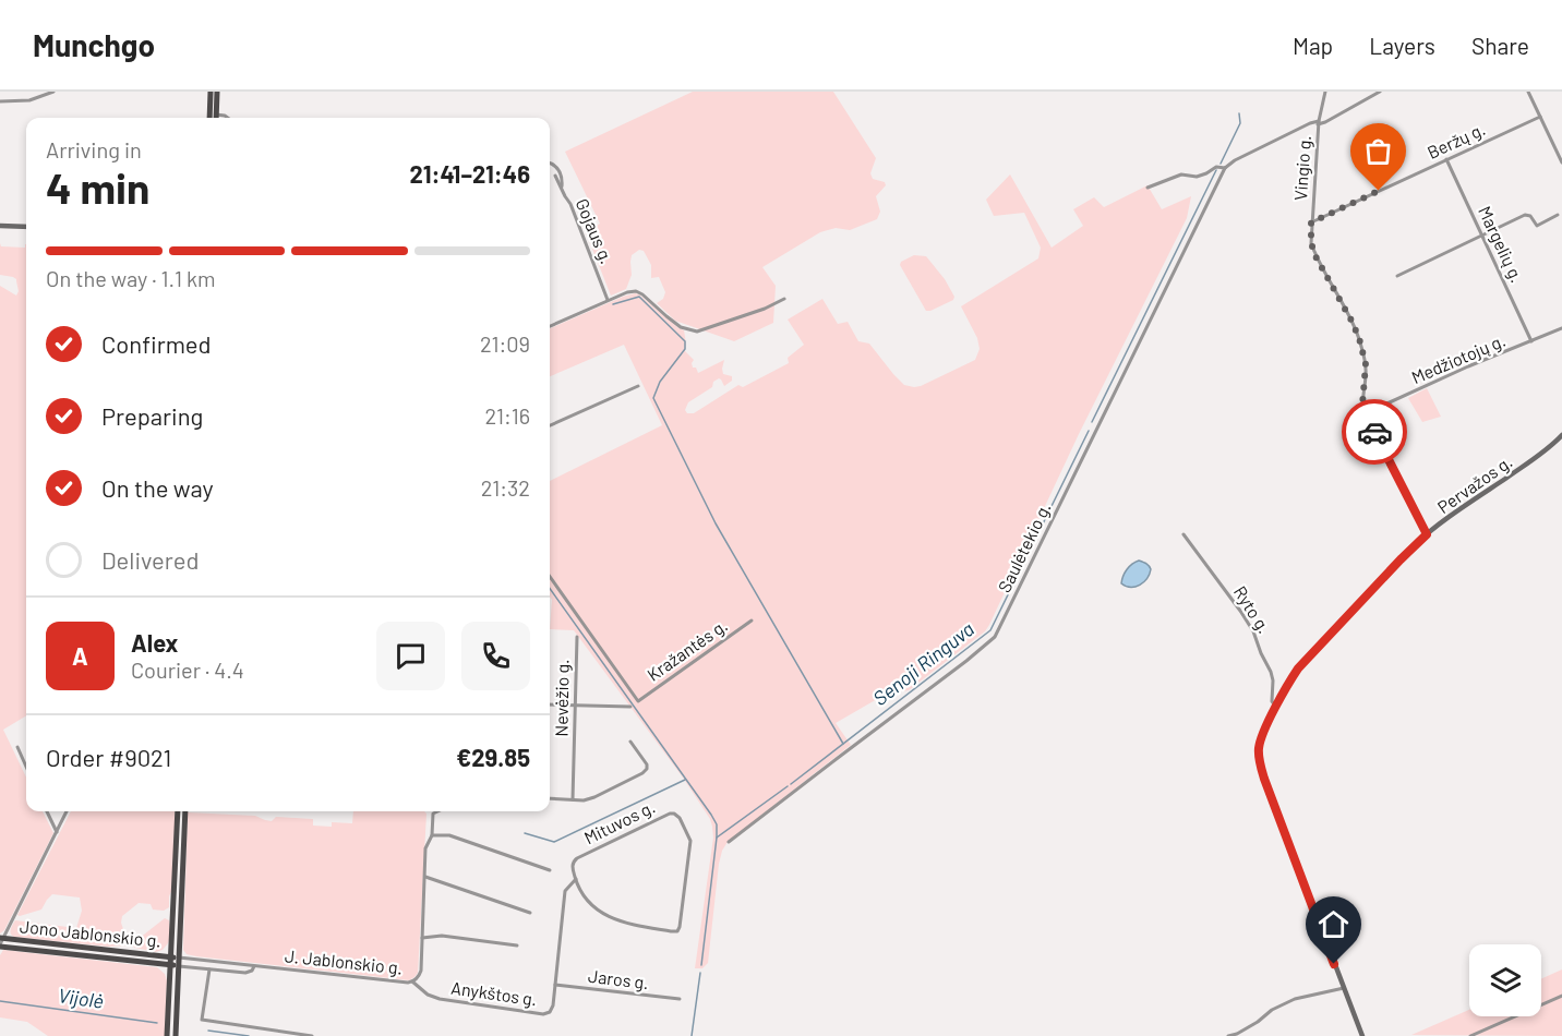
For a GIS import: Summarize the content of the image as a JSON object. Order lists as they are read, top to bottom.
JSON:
{
  "streets": {
    "main road": ["Pervažos g.", "Jono Jablonskio g."],
    "street": [
      "Beržų g.",
      "Vingio g.",
      "Gojaus g.",
      "Margelių g.",
      "Medžiotojų g.",
      "Saulėtekio g.",
      "Ryto g.",
      "Kražantės g.",
      "Nevėžio g.",
      "Mituvos g.",
      "J. Jablonskio g.",
      "Jaros g.",
      "Anykštos g."
    ]
  },
  "crossings": [
    ["Beržų g.", "Vingio g."],
    ["Beržų g.", "Margelių g."],
    ["Vingio g.", "Medžiotojų g."],
    ["Vingio g.", "Pervažos g."],
    ["Margelių g.", "Medžiotojų g."],
    ["Pervažos g.", "Ryto g."],
    ["Jono Jablonskio g.", "J. Jablonskio g."],
    ["J. Jablonskio g.", "Anykštos g."],
    ["Jaros g.", "Anykštos g."]
  ],
  "water": ["Senoji Ringuva", "Vijolė"],
  "page": {
    "header": "Munchgo",
    "nav": ["Map", "Layers", "Share"],
    "heading": ["4 min", "Arriving in", "21:41–21:46"],
    "panel": [
      "Alex",
      "Courier · 4.4",
      "Order #9021",
      "€29.85"
    ],
    "bar": "On the way · 1.1 km",
    "list": [
      ["Confirmed", "21:09"],
      ["Preparing", "21:16"],
      ["On the way", "21:32"],
      "Delivered"
    ],
    "round": "A"
  }
}
